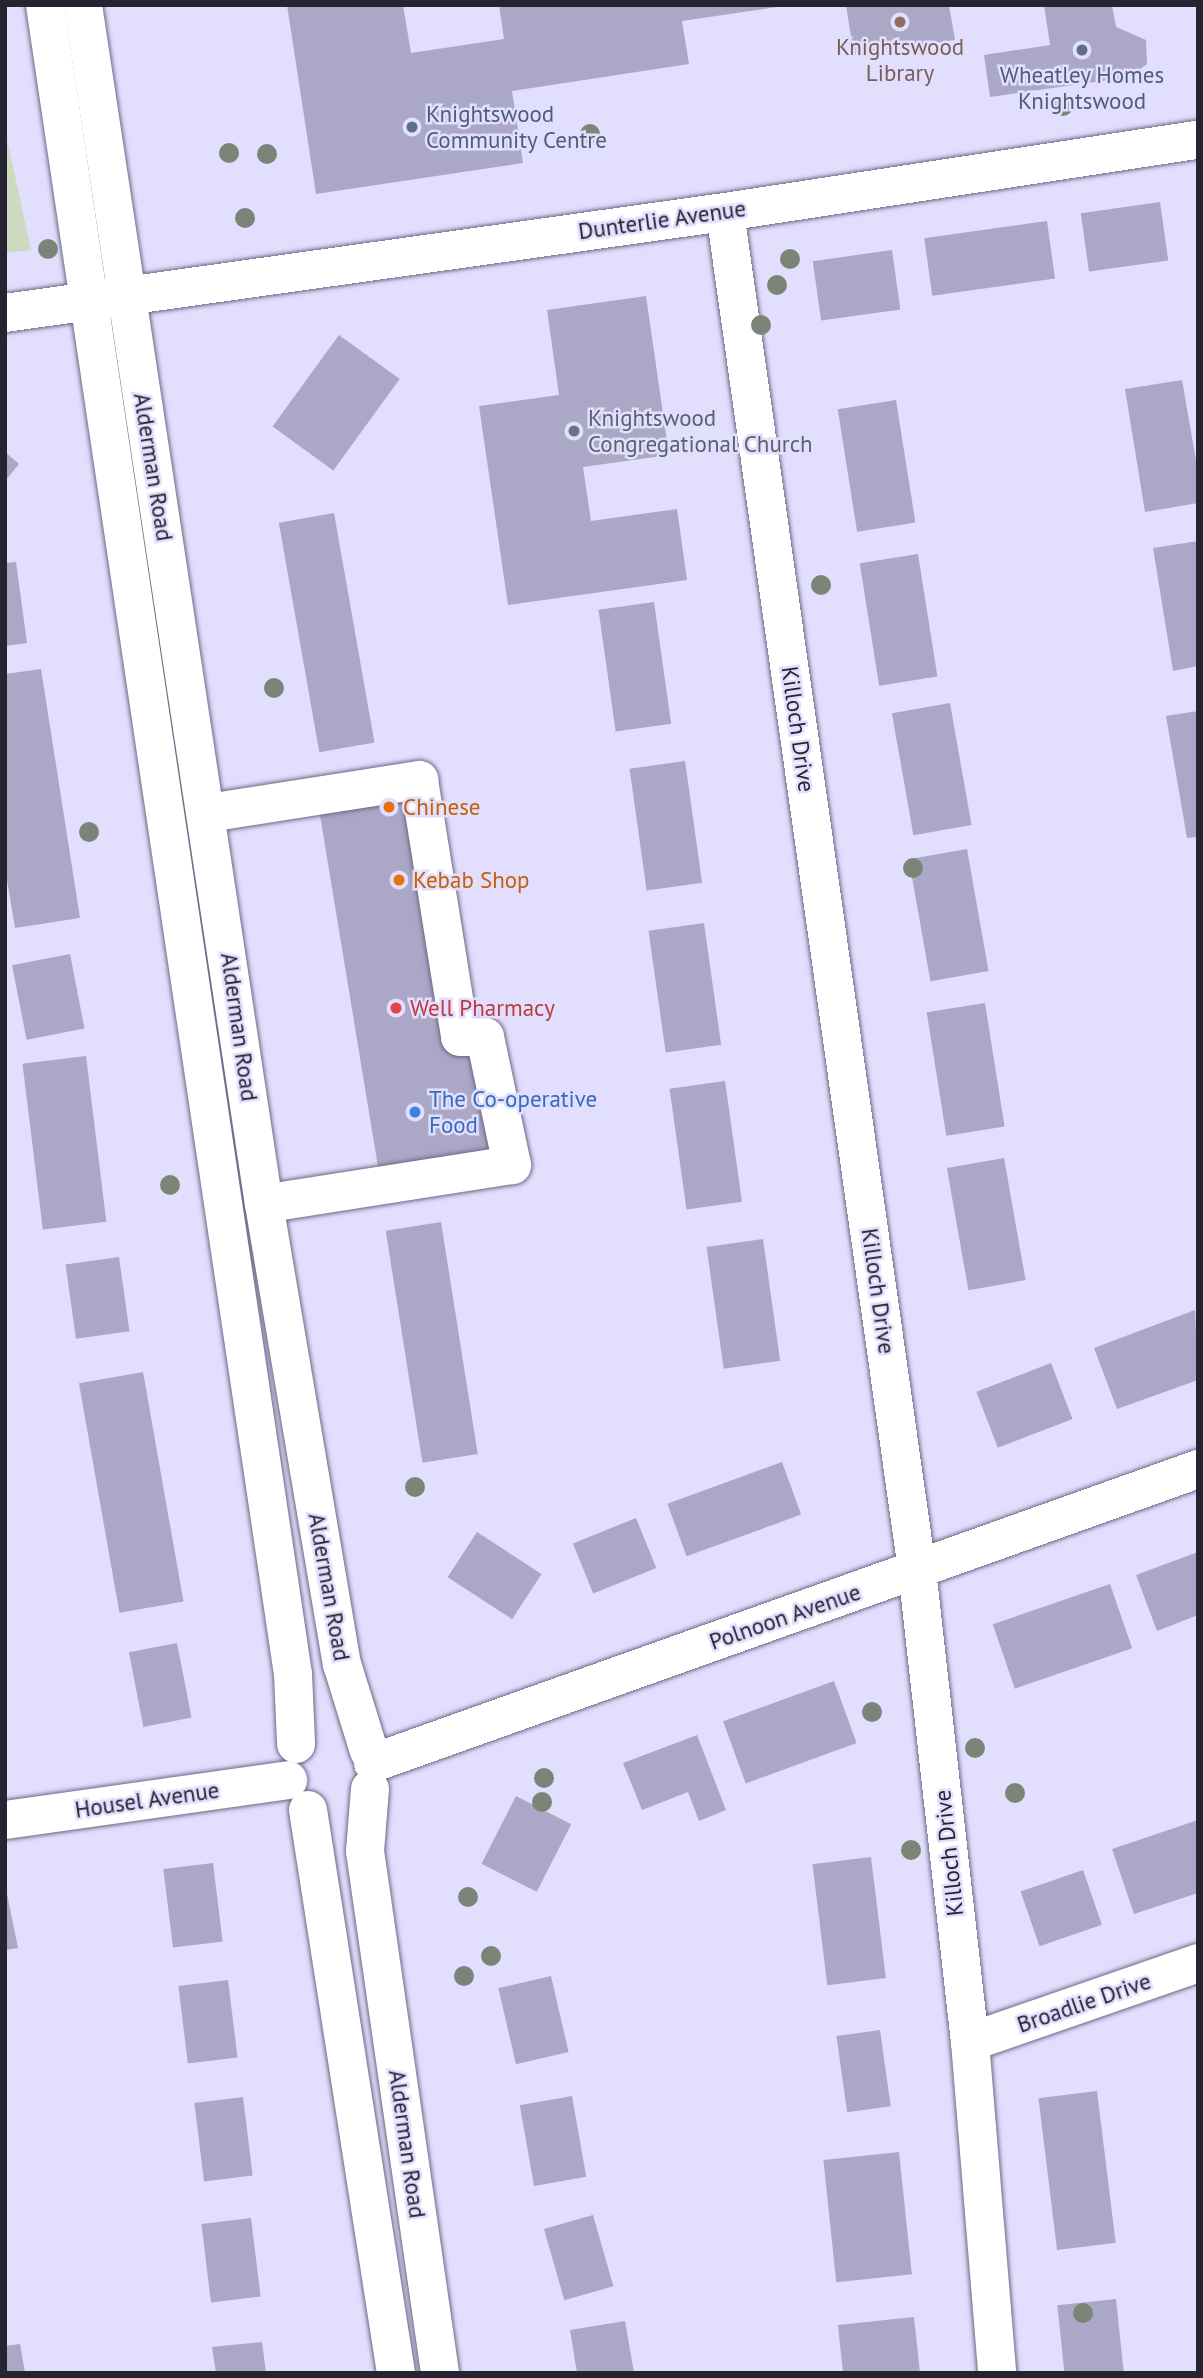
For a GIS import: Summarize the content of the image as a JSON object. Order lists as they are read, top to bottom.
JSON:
{
  "streets": {
    "street": [
      "Dunterlie Avenue",
      "Alderman Road",
      "Killoch Drive",
      "Polnoon Avenue",
      "Housel Avenue",
      "Broadlie Drive"
    ]
  },
  "crossings": [
    ["Dunterlie Avenue", "Alderman Road"],
    ["Dunterlie Avenue", "Killoch Drive"],
    ["Alderman Road", "Polnoon Avenue"],
    ["Alderman Road", "Housel Avenue"],
    ["Killoch Drive", "Polnoon Avenue"],
    ["Killoch Drive", "Broadlie Drive"],
    ["Polnoon Avenue", "Housel Avenue"]
  ],
  "places": [
    "Knightswood Library",
    "Wheatley Homes Knightswood",
    "Knightswood Community Centre",
    "Knightswood Congregational Church",
    "Chinese",
    "Kebab Shop",
    "Well Pharmacy",
    "The Co-operative Food"
  ]
}
